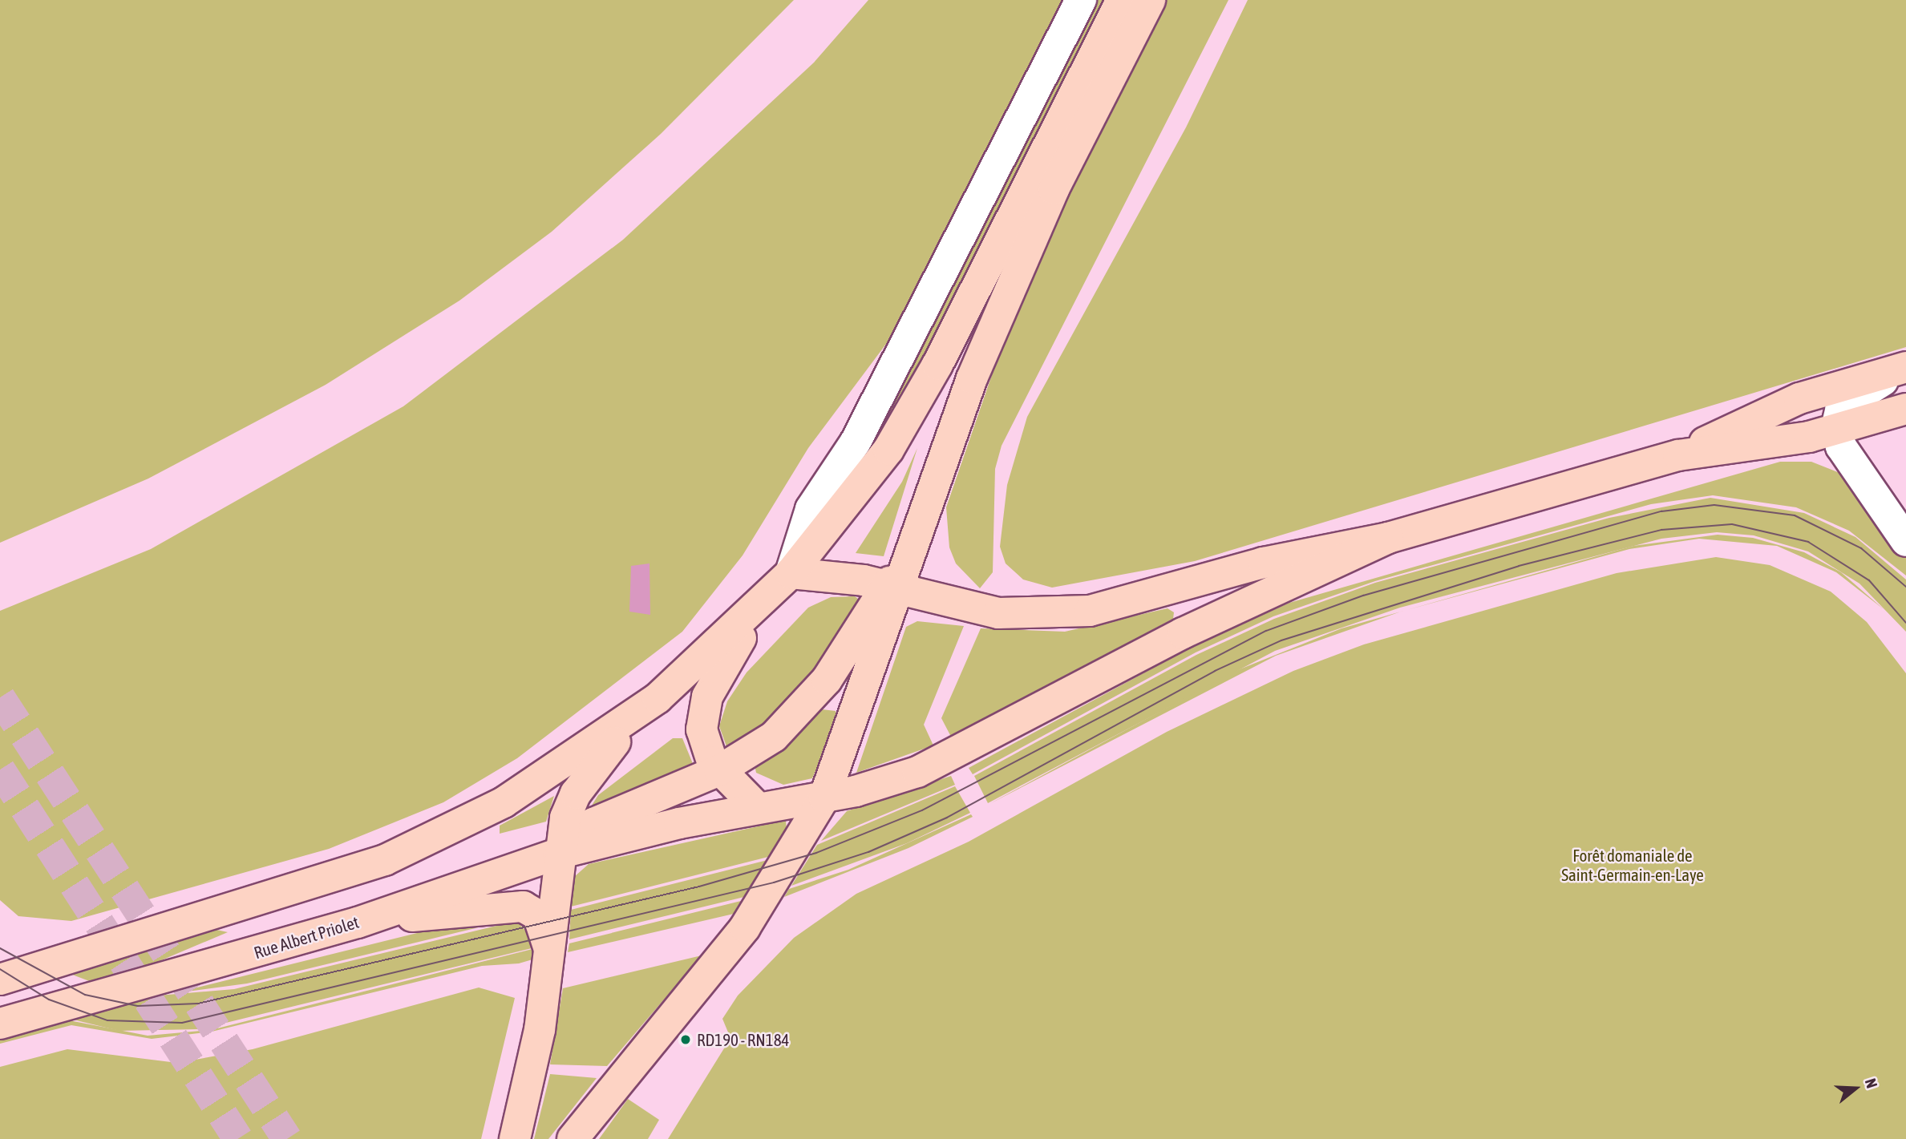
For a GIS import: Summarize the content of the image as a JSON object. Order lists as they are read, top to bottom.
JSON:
{
  "streets": {
    "main road": ["Rue Albert Priolet"]
  },
  "parks": ["Forêt domaniale de Saint-Germain-en-Laye"],
  "places": ["RD190 - RN184"],
  "north": "right"
}
